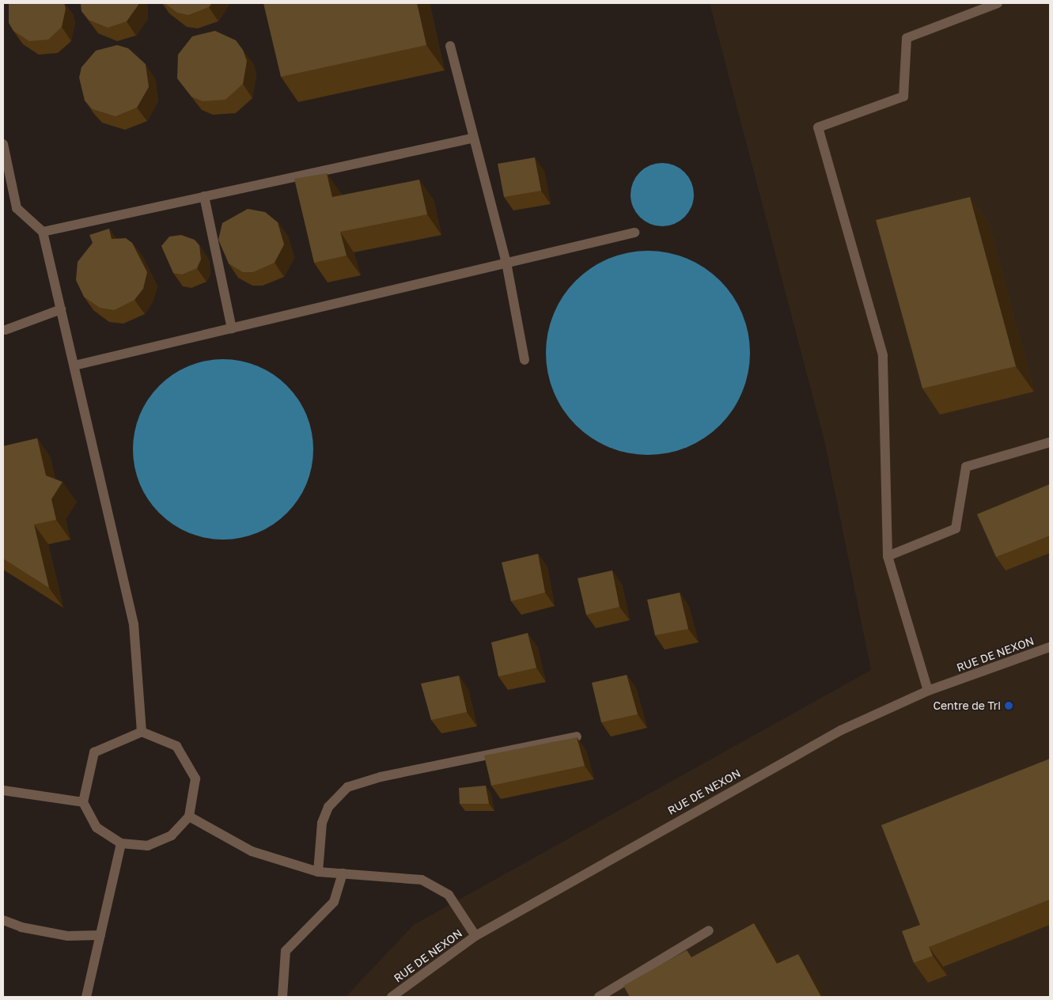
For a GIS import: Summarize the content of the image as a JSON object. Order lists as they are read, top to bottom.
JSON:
{
  "streets": {
    "street": ["RUE DE NEXON"]
  },
  "places": ["Centre de Tri"]
}
